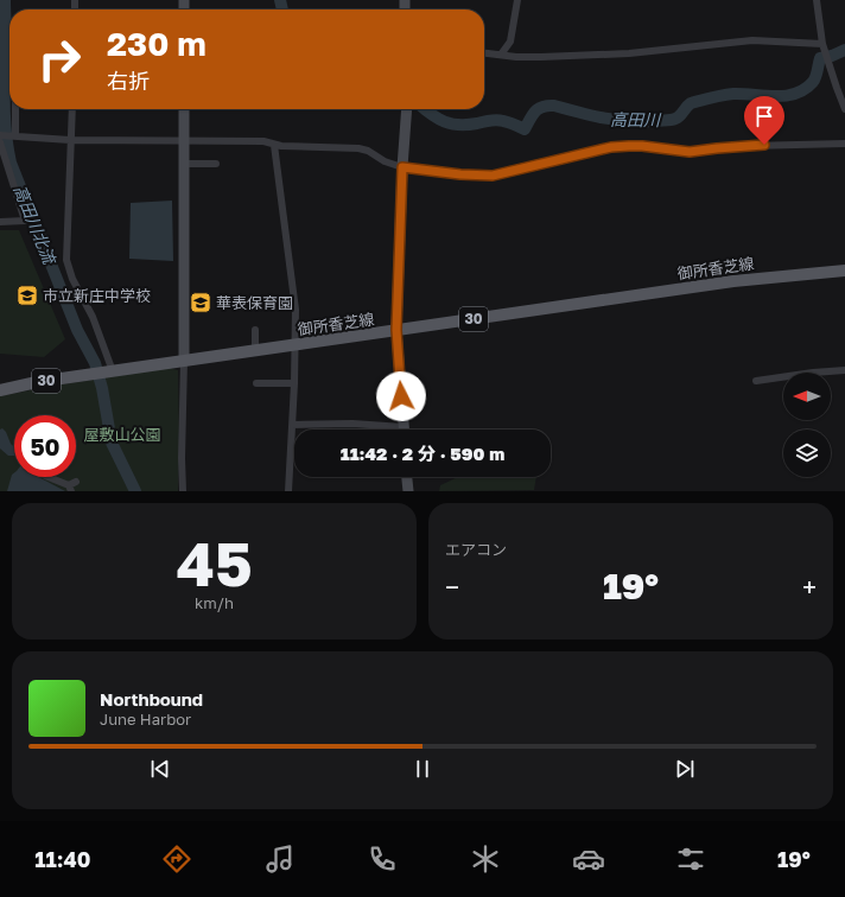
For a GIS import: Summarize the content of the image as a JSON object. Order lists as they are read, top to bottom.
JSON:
{
  "streets": {
    "main road": ["御所香芝線", "30"]
  },
  "water": ["高田川", "高田川北流"],
  "parks": ["屋敷山公園"],
  "places": {
    "school or university": ["市立新庄中学校", "華表保育園"]
  },
  "north": "left",
  "page": {
    "turn": ["230 m", "右折"],
    "limit": "50",
    "trip": "11:42 · 2 分 · 590 m",
    "tile": [
      ["45", "km/h"],
      "エアコン"
    ],
    "heat": ["−", "19°", "+"],
    "song": ["Northbound", "June Harbor"],
    "tabs": ["11:40", "19°"]
  }
}
